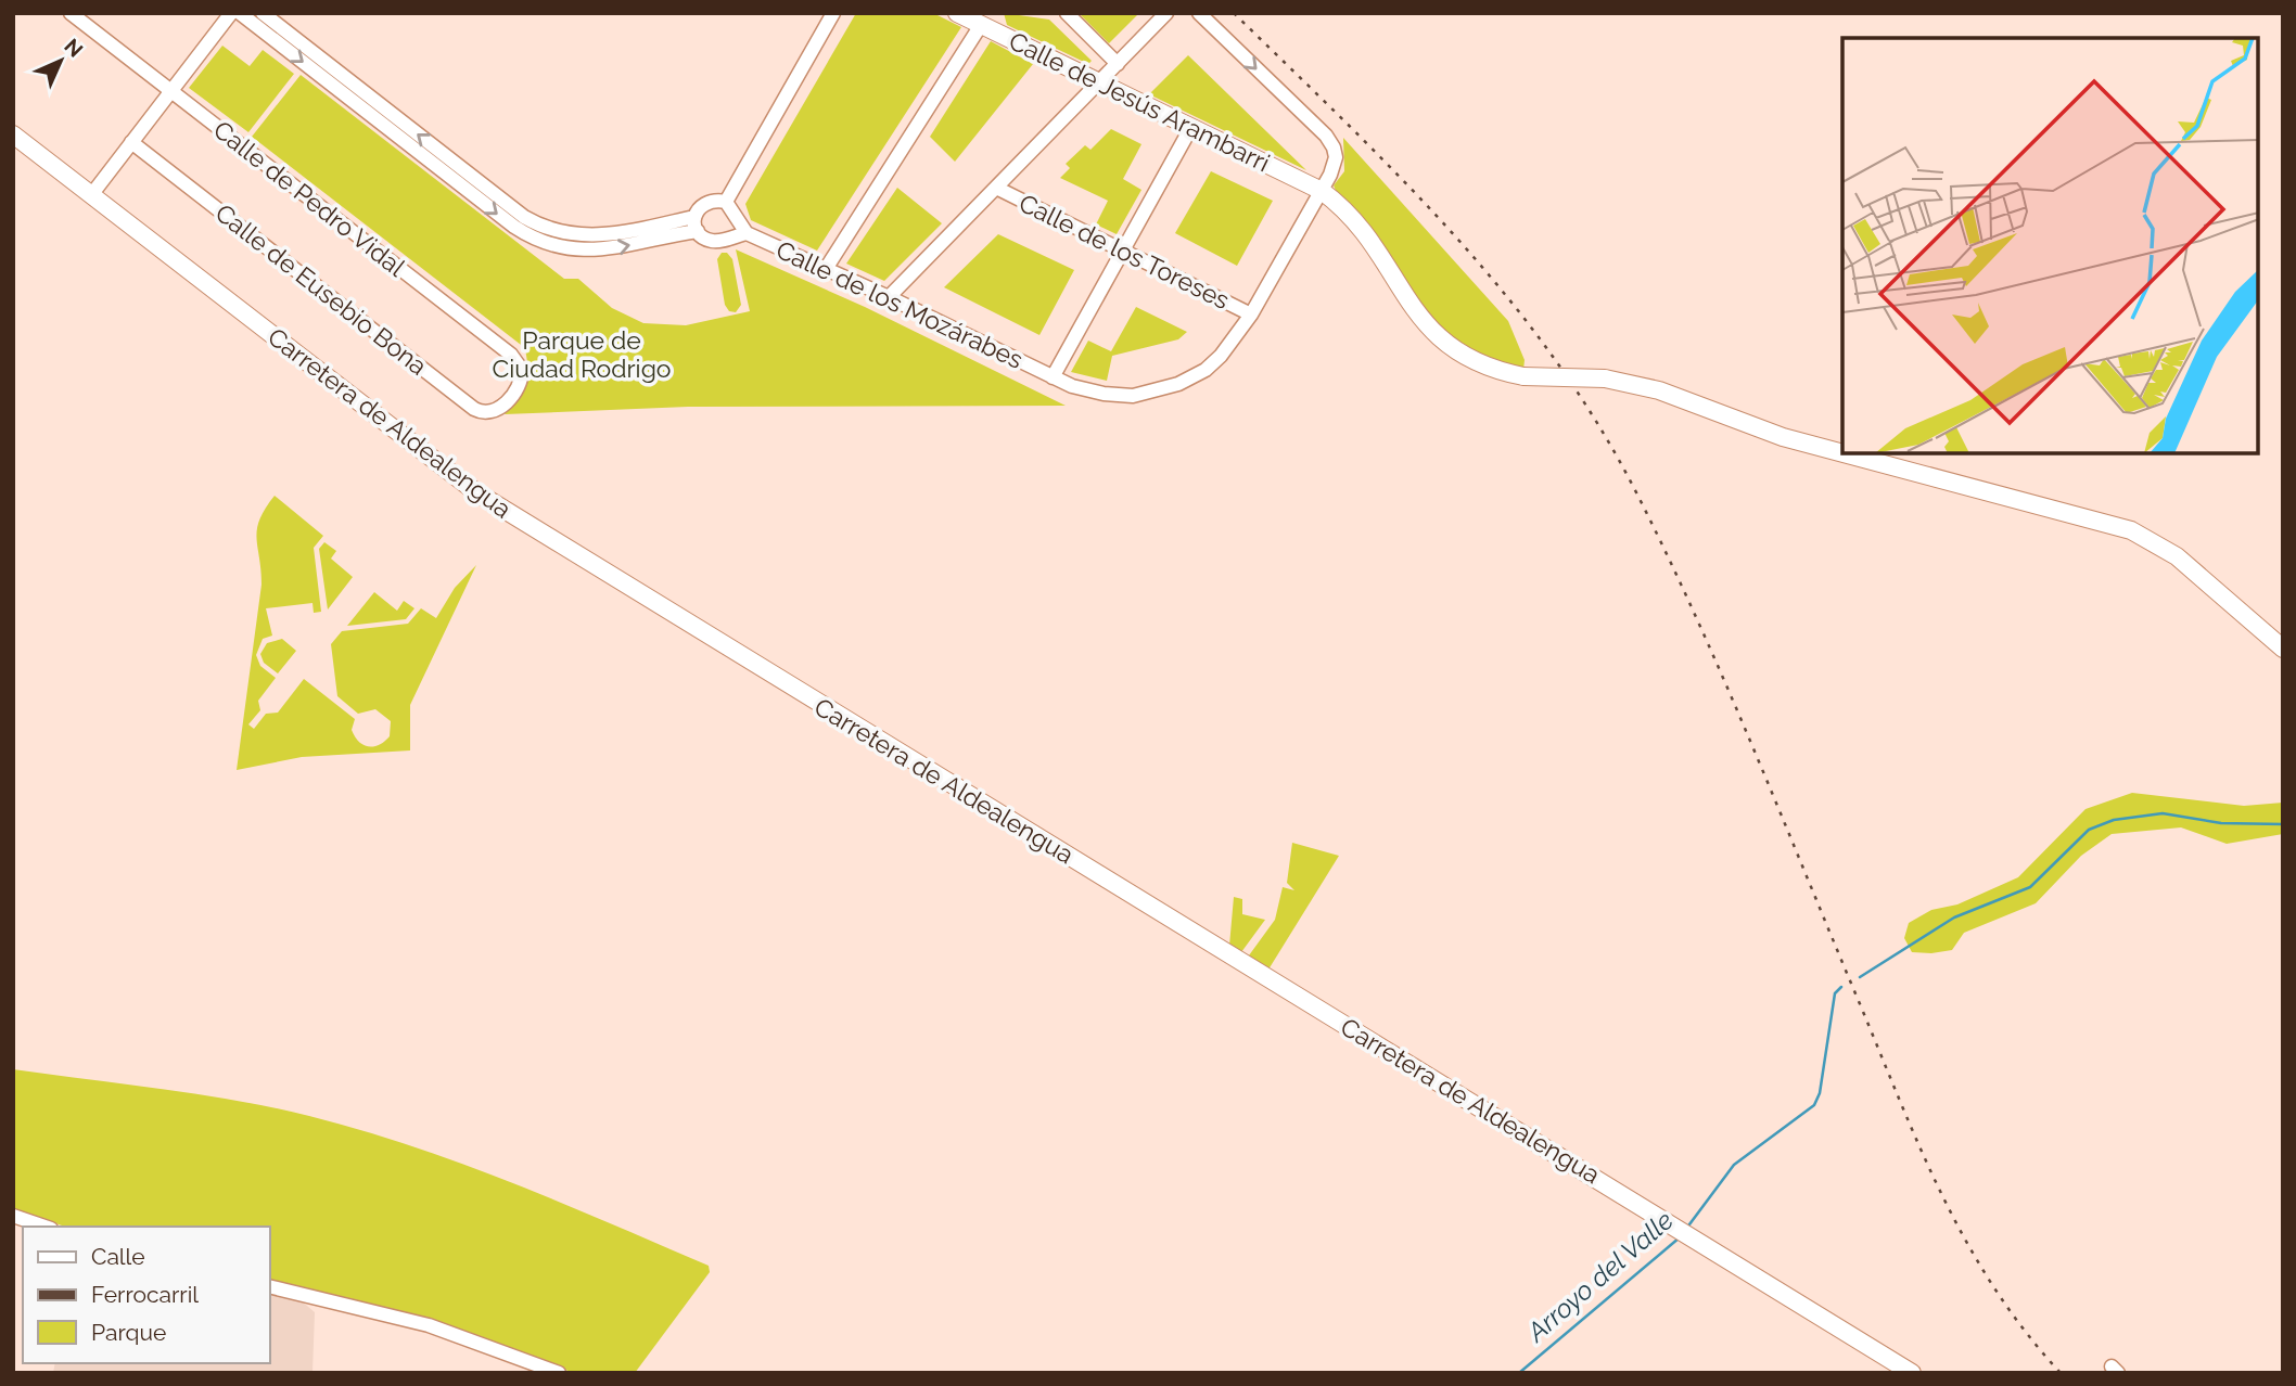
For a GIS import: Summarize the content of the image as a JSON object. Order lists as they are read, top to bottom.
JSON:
{
  "streets": {
    "street": [
      "Calle de Jesús Arambarri",
      "Calle de Pedro Vidal",
      "Calle de los Toreses",
      "Calle de Eusebio Bona",
      "Calle de los Mozárabes",
      "Carretera de Aldealengua"
    ]
  },
  "crossings": [
    ["Calle de Jesús Arambarri", "Calle de los Mozárabes"],
    ["Calle de Pedro Vidal", "Calle de Eusebio Bona"],
    ["Calle de los Toreses", "Calle de los Mozárabes"]
  ],
  "water": ["Arroyo del Valle"],
  "parks": ["Parque de Ciudad Rodrigo"],
  "legend": ["Calle", "Ferrocarril", "Parque"],
  "north": "top right"
}
